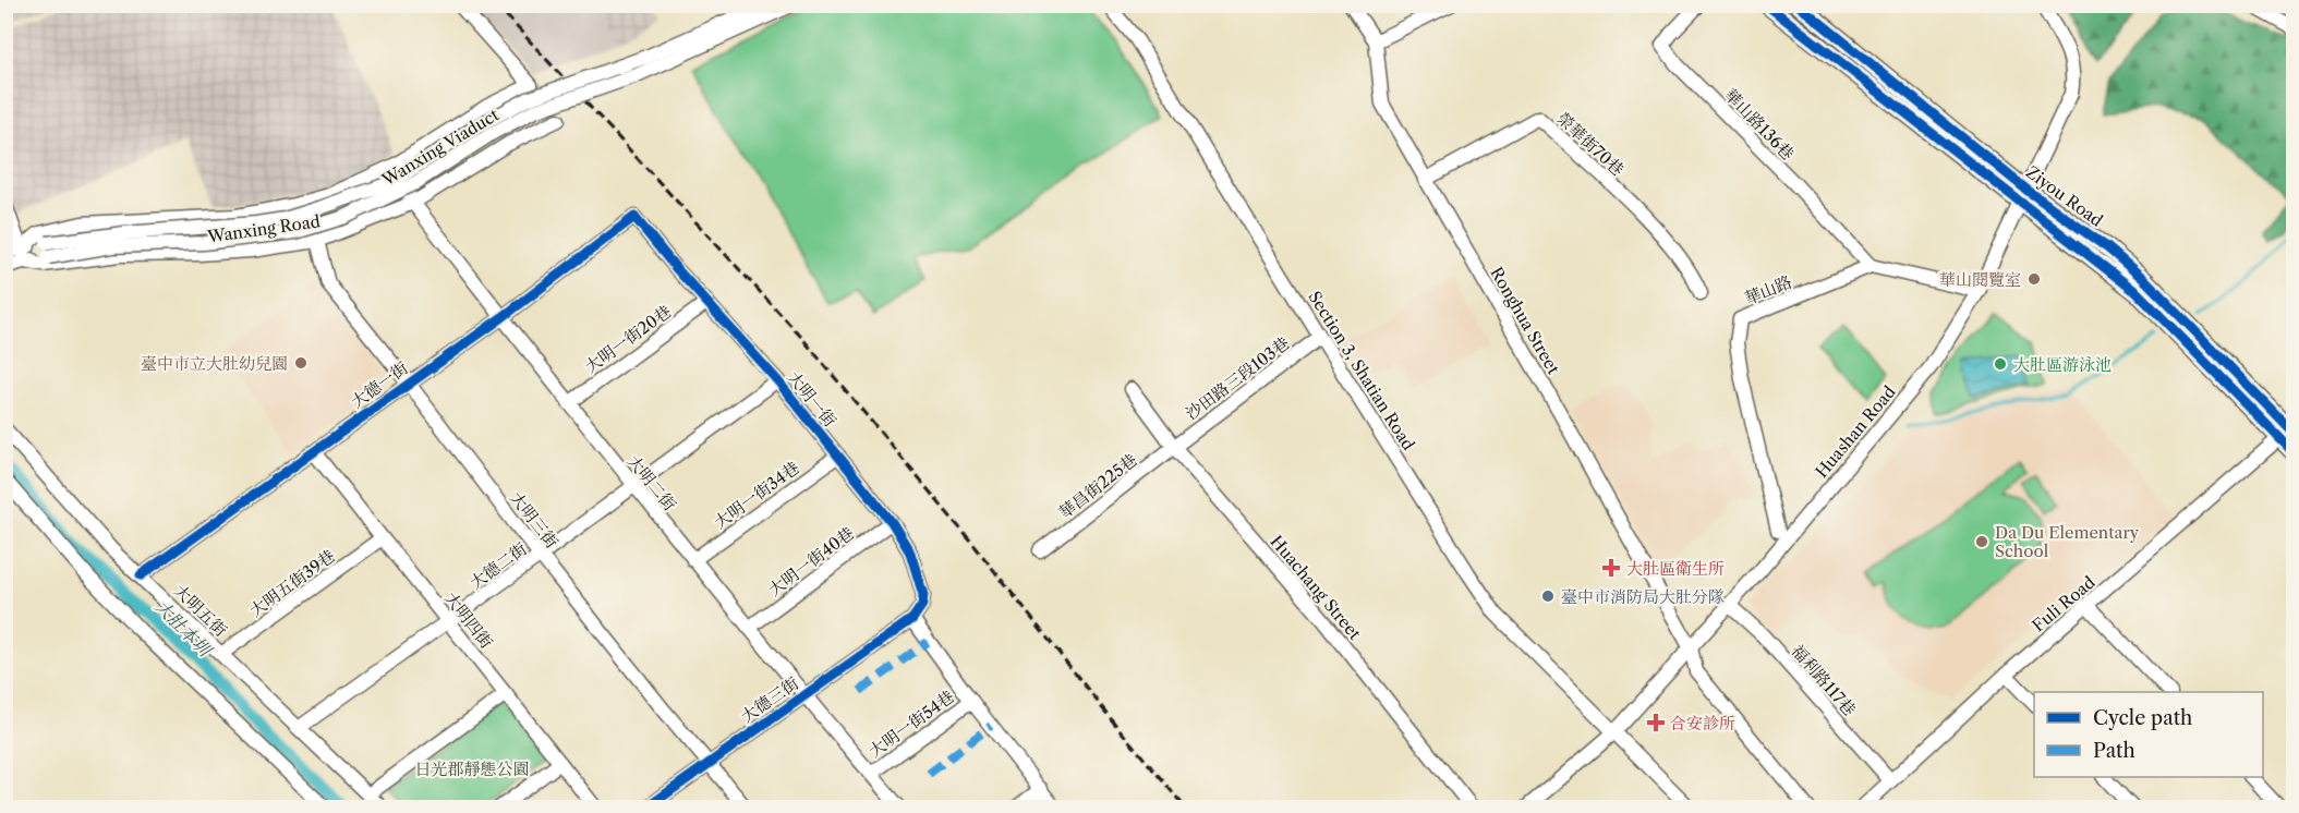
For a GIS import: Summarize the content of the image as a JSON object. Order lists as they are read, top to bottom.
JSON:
{
  "streets": {
    "main road": ["Ziyou Road"],
    "street": [
      "華山路136巷",
      "榮華街70巷",
      "Wanxing Viaduct",
      "Wanxing Road",
      "華山路",
      "Ronghua Street",
      "大明一街20巷",
      "Section 3, Shatian Road",
      "沙田路三段103巷",
      "大德一街",
      "大明一街",
      "Huashan Road",
      "大明二街",
      "華昌街225巷",
      "大明一街34巷",
      "大明三街",
      "大明一街40巷",
      "大德二街",
      "大明五街39巷",
      "Huachang Street",
      "Fuli Road",
      "大明五街",
      "大明四街",
      "福利路117巷",
      "大德三街",
      "大明一街54巷"
    ]
  },
  "crossings": [
    ["華山路136巷", "華山路"],
    ["榮華街70巷", "Ronghua Street"],
    ["Wanxing Viaduct", "Wanxing Road"],
    ["Ziyou Road", "Huashan Road"],
    ["Ziyou Road", "Fuli Road"],
    ["Wanxing Road", "大明二街"],
    ["Wanxing Road", "大明三街"],
    ["Ronghua Street", "Huashan Road"],
    ["大明一街20巷", "大明一街"],
    ["大明一街20巷", "大明二街"],
    ["Section 3, Shatian Road", "沙田路三段103巷"],
    ["Section 3, Shatian Road", "Huashan Road"],
    ["沙田路三段103巷", "華昌街225巷"],
    ["沙田路三段103巷", "Huachang Street"],
    ["大德一街", "大明一街"],
    ["大德一街", "大明二街"],
    ["大德一街", "大明三街"],
    ["大德一街", "大明五街"],
    ["大德一街", "大明四街"],
    ["大明一街", "大明一街34巷"],
    ["大明一街", "大明一街40巷"],
    ["大明一街", "大德二街"],
    ["大明一街", "大德三街"],
    ["Huashan Road", "福利路117巷"],
    ["大明二街", "大明一街34巷"],
    ["大明二街", "大明一街40巷"],
    ["大明二街", "大德二街"],
    ["大明二街", "大德三街"],
    ["大明二街", "大明一街54巷"],
    ["華昌街225巷", "Huachang Street"],
    ["大明三街", "大德二街"],
    ["大明三街", "大德三街"],
    ["大德二街", "大明五街"],
    ["大德二街", "大明四街"],
    ["大明五街39巷", "大明五街"],
    ["大明五街39巷", "大明四街"],
    ["Fuli Road", "福利路117巷"]
  ],
  "water": ["大肚本圳"],
  "parks": ["日光郡靜態公園"],
  "places": {
    "other": [
      "華山閱覽室",
      "臺中市立大肚幼兒園",
      "大肚區游泳池",
      "Da Du Elementary School",
      "臺中市消防局大肚分隊"
    ],
    "health": ["大肚區衛生所", "合安診所"]
  },
  "legend": ["Cycle path", "Path"]
}
